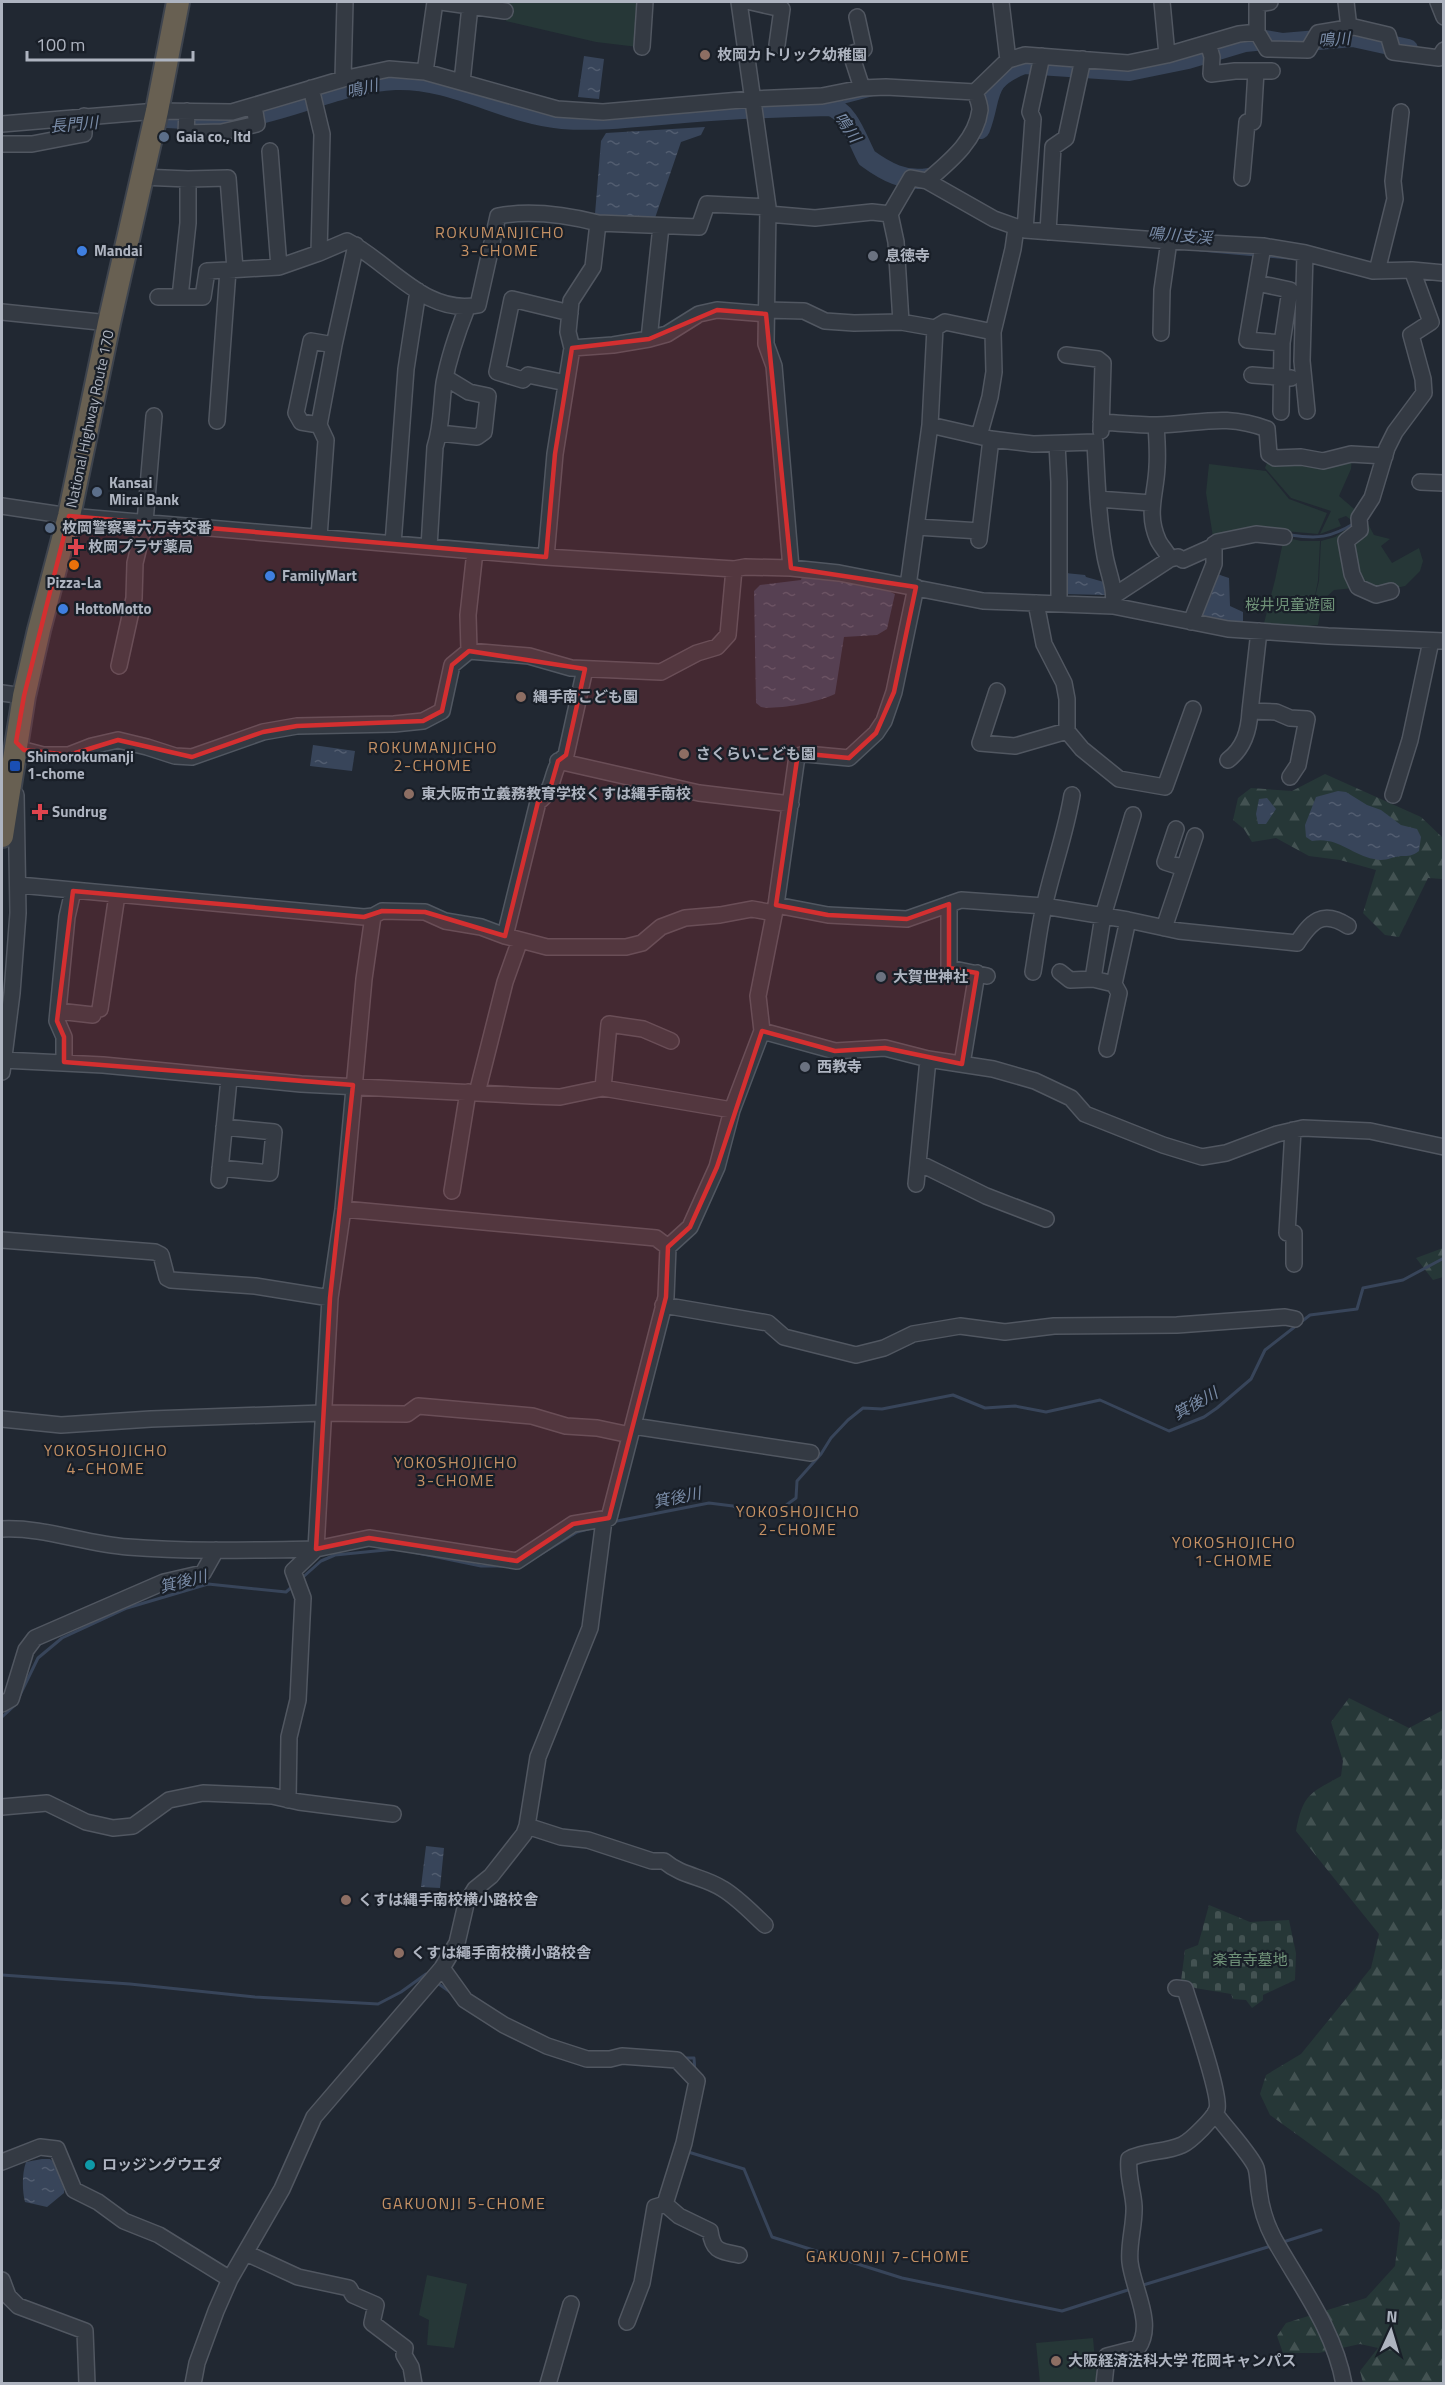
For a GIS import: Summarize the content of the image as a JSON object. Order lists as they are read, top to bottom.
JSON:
{
  "streets": {
    "highway": ["National Highway Route 170"]
  },
  "districts": [
    "ROKUMANJICHO 3-CHOME",
    "ROKUMANJICHO 2-CHOME",
    "YOKOSHOJICHO 4-CHOME",
    "YOKOSHOJICHO 3-CHOME",
    "YOKOSHOJICHO 2-CHOME",
    "YOKOSHOJICHO 1-CHOME",
    "GAKUONJI 5-CHOME",
    "GAKUONJI 7-CHOME"
  ],
  "water": [
    "鳴川",
    "長門川",
    "鳴川支渓",
    "箕後川"
  ],
  "parks": ["桜井児童遊園", "楽音寺墓地"],
  "places": {
    "other": [
      "枚岡カトリック幼稚園",
      "Gaia co., ltd",
      "Mandai",
      "息徳寺",
      "Kansai Mirai Bank",
      "枚岡警察署六万寺交番",
      "Pizza-La",
      "FamilyMart",
      "HottoMotto",
      "縄手南こども園",
      "さくらいこども園",
      "東大阪市立義務教育学校くすは縄手南校",
      "大賀世神社",
      "西教寺",
      "くすは縄手南校横小路校舎",
      "くすは繩手南校横小路校舎",
      "ロッジングウエダ",
      "大阪経済法科大学 花岡キャンパス"
    ],
    "health": ["枚岡プラザ薬局", "Sundrug"],
    "transit": ["Shimorokumanji 1-chome"]
  },
  "scale_bar": "100 m",
  "north": "top"
}
